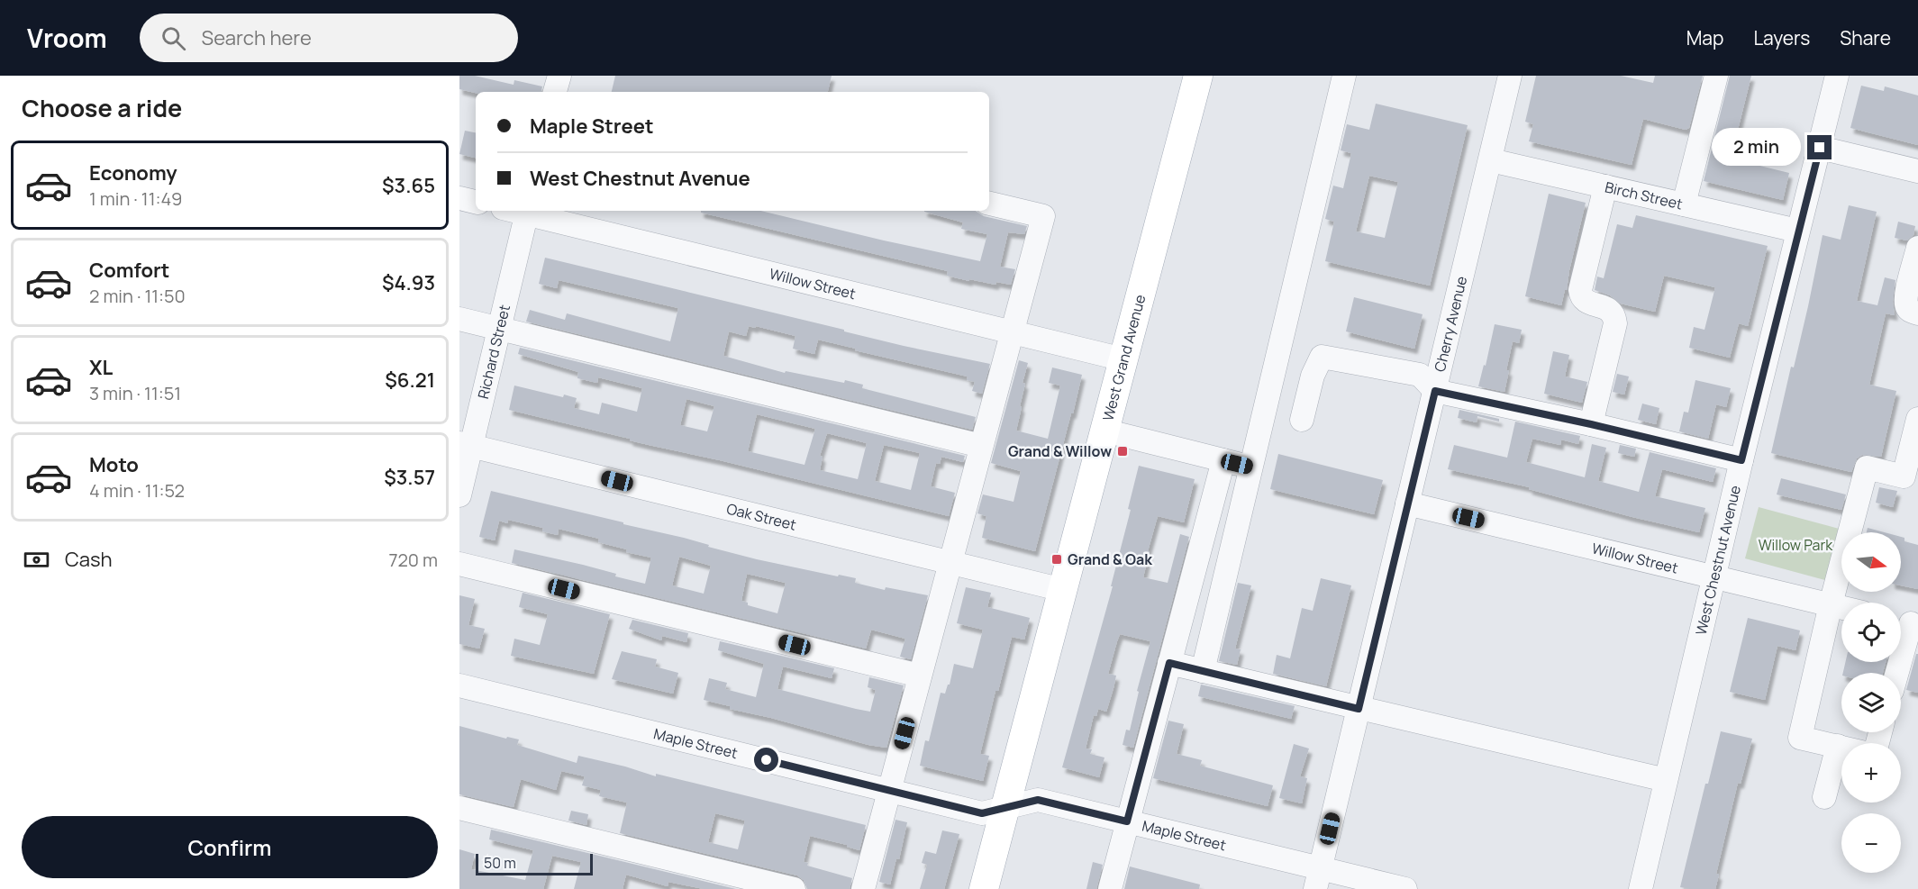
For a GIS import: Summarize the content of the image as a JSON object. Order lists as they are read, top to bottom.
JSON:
{
  "streets": {
    "main road": ["West Grand Avenue"],
    "street": [
      "Birch Street",
      "Willow Street",
      "Cherry Avenue",
      "Richard Street",
      "Oak Street",
      "West Chestnut Avenue",
      "Maple Street"
    ]
  },
  "crossings": [
    ["Birch Street", "Cherry Avenue"],
    ["Birch Street", "West Chestnut Avenue"],
    ["Willow Street", "Cherry Avenue"],
    ["Willow Street", "Richard Street"],
    ["Willow Street", "West Grand Avenue"],
    ["Willow Street", "West Chestnut Avenue"],
    ["Cherry Avenue", "Maple Street"],
    ["Richard Street", "Oak Street"],
    ["West Grand Avenue", "Oak Street"],
    ["West Grand Avenue", "Maple Street"]
  ],
  "parks": ["Willow Park"],
  "places": {
    "transit": ["Grand & Willow", "Grand & Oak"]
  },
  "scale_bar": "50 m",
  "north": "right",
  "page": {
    "header": "Vroom",
    "search": "Search here",
    "nav": ["Map", "Layers", "Share"],
    "heading": "Choose a ride",
    "banner": ["Maple Street", "West Chestnut Avenue"],
    "bubble": "2 min",
    "list": [
      {
        "name": "Economy",
        "note": "1 min · 11:49",
        "value": "$3.65"
      },
      {
        "name": "Comfort",
        "note": "2 min · 11:50",
        "value": "$4.93"
      },
      {
        "name": "XL",
        "note": "3 min · 11:51",
        "value": "$6.21"
      },
      {
        "name": "Moto",
        "note": "4 min · 11:52",
        "value": "$3.57"
      }
    ],
    "pay": ["Cash", "720 m"],
    "map_buttons": ["+", "−"],
    "buttons": "Confirm",
    "scale": "50 m"
  }
}
